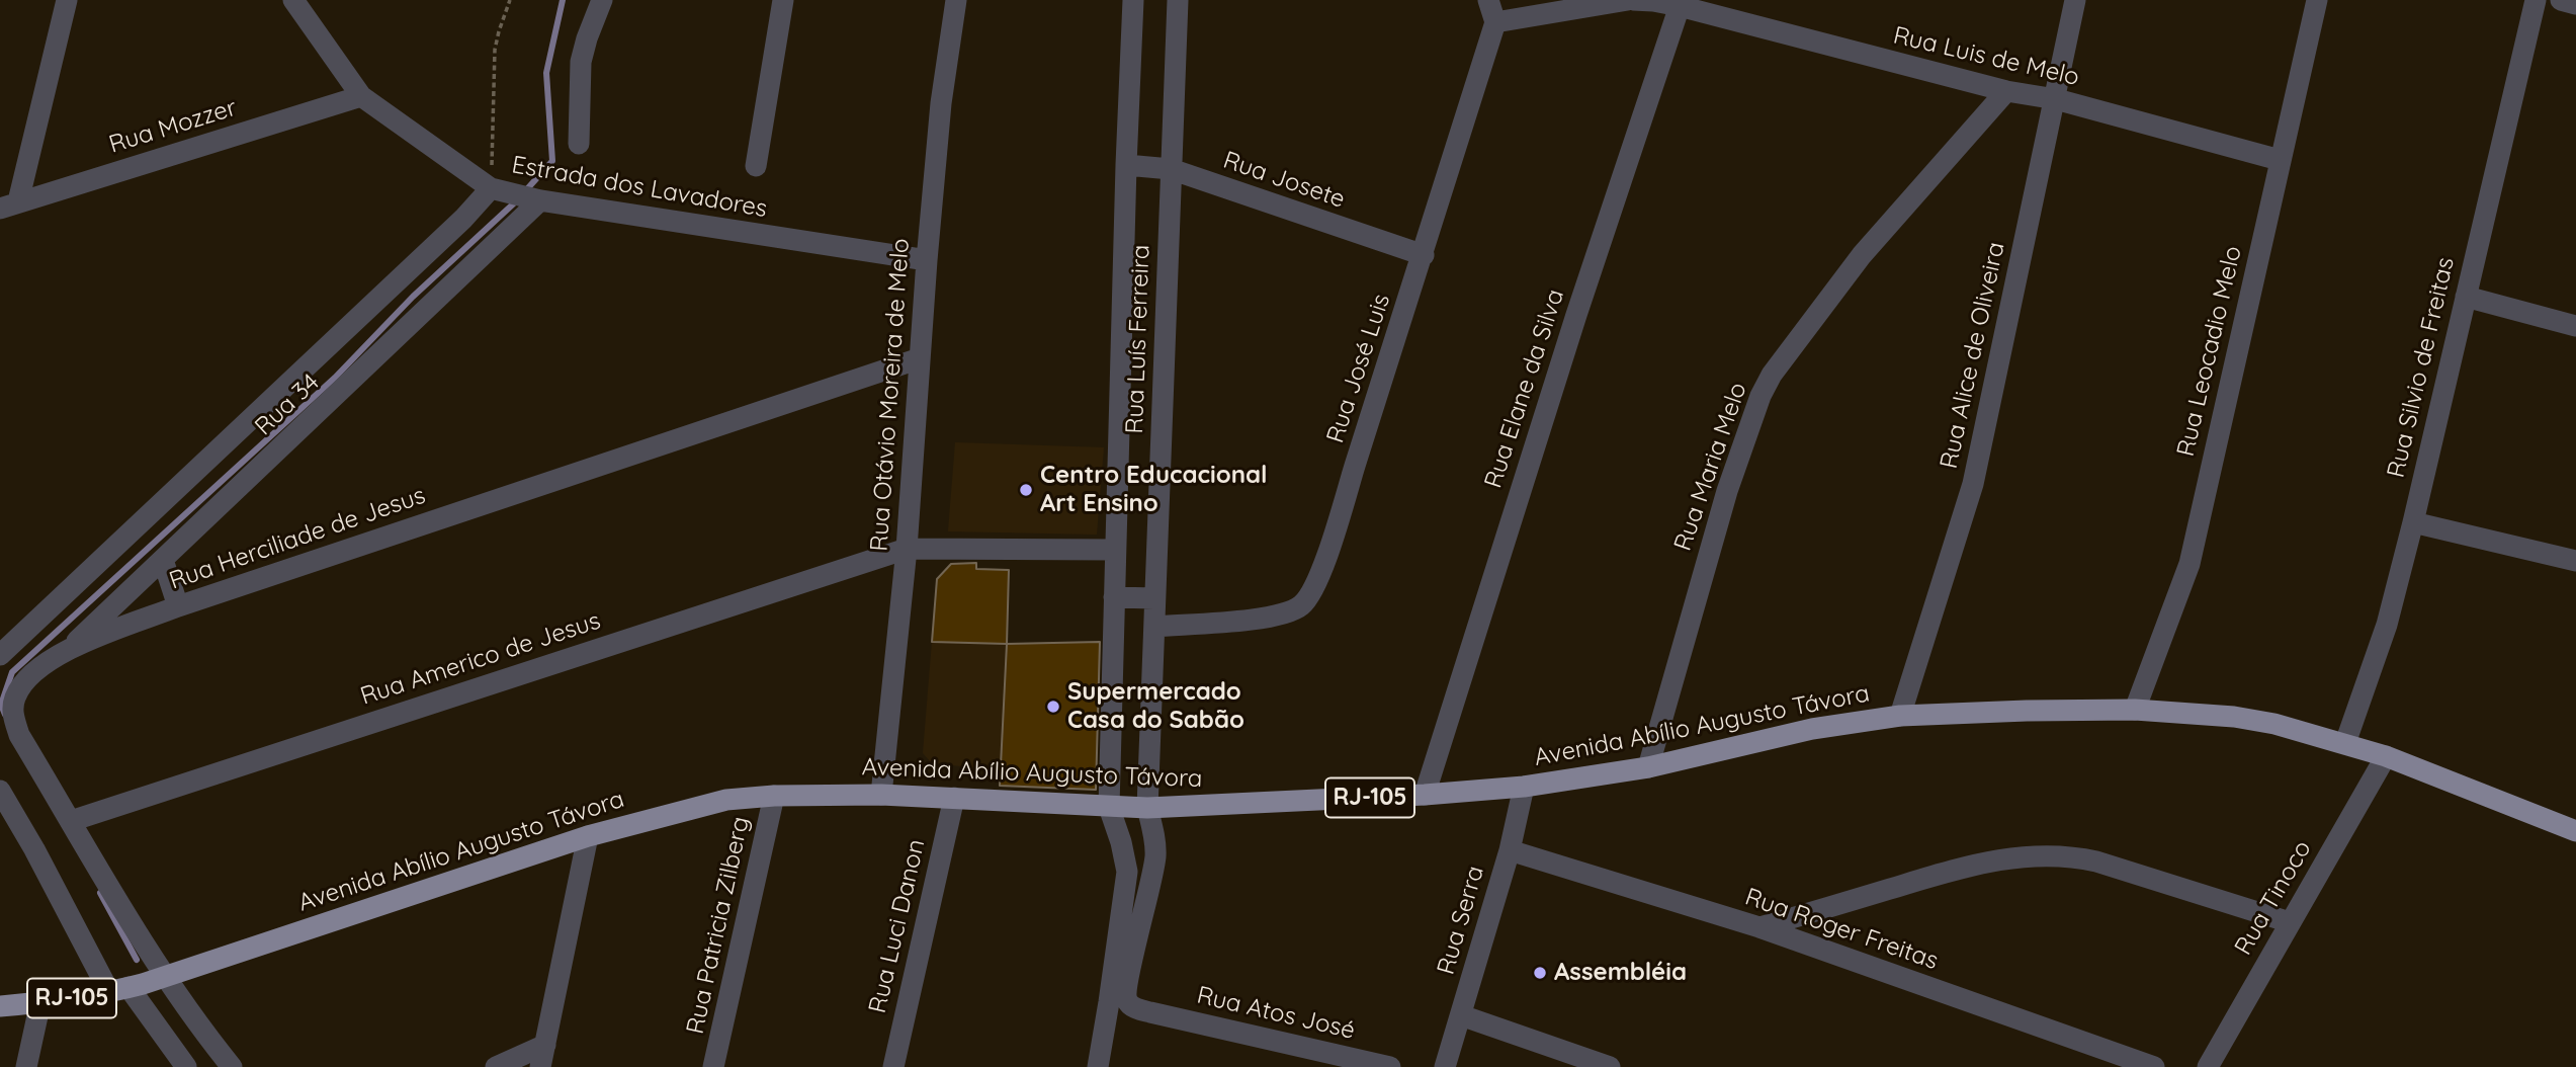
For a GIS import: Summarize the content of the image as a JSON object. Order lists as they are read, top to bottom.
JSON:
{
  "streets": {
    "main road": ["Avenida Abílio Augusto Távora", "RJ-105"],
    "street": [
      "Rua Luis de Melo",
      "Rua Mozzer",
      "Rua Josete",
      "Estrada dos Lavadores",
      "Rua Luís Ferreira",
      "Rua Leocadio Melo",
      "Rua Alice de Oliveira",
      "Rua Silvio de Freitas",
      "Rua José Luis",
      "Rua Elane da Silva",
      "Rua Otávio Moreira de Melo",
      "Rua 34",
      "Rua Maria Melo",
      "Rua Herciliade de Jesus",
      "Rua Americo de Jesus",
      "Rua Tinoco",
      "Rua Serra",
      "Rua Patricia Zilberg",
      "Rua Luci Danon",
      "Rua Roger Freitas",
      "Rua Atos José"
    ]
  },
  "crossings": [
    ["Rua Luis de Melo", "Rua Leocadio Melo"],
    ["Rua Luis de Melo", "Rua Alice de Oliveira"],
    ["Rua Luis de Melo", "Rua Elane da Silva"],
    ["Rua Luis de Melo", "Rua Maria Melo"],
    ["Rua Mozzer", "Estrada dos Lavadores"],
    ["Rua Josete", "Rua Luís Ferreira"],
    ["Rua Josete", "Rua José Luis"],
    ["Estrada dos Lavadores", "Rua Otávio Moreira de Melo"],
    ["Estrada dos Lavadores", "Rua 34"],
    ["Rua Luís Ferreira", "Rua José Luis"],
    ["Rua Luís Ferreira", "Rua Americo de Jesus"],
    ["Rua Luís Ferreira", "Avenida Abílio Augusto Távora"],
    ["Rua Luís Ferreira", "Rua Atos José"],
    ["Rua Leocadio Melo", "Avenida Abílio Augusto Távora"],
    ["Rua Alice de Oliveira", "Avenida Abílio Augusto Távora"],
    ["Rua Silvio de Freitas", "Avenida Abílio Augusto Távora"],
    ["Rua Elane da Silva", "Avenida Abílio Augusto Távora"],
    ["Rua Otávio Moreira de Melo", "Rua Herciliade de Jesus"],
    ["Rua Otávio Moreira de Melo", "Rua Americo de Jesus"],
    ["Rua Otávio Moreira de Melo", "Avenida Abílio Augusto Távora"],
    ["Rua 34", "Rua Herciliade de Jesus"],
    ["Rua Maria Melo", "Avenida Abílio Augusto Távora"],
    ["Rua Herciliade de Jesus", "Rua Americo de Jesus"],
    ["Rua Herciliade de Jesus", "Avenida Abílio Augusto Távora"],
    ["Avenida Abílio Augusto Távora", "Rua Tinoco"],
    ["Avenida Abílio Augusto Távora", "Rua Serra"],
    ["Avenida Abílio Augusto Távora", "Rua Patricia Zilberg"],
    ["Avenida Abílio Augusto Távora", "Rua Luci Danon"],
    ["Rua Serra", "Rua Roger Freitas"]
  ],
  "places": ["Centro Educacional Art Ensino", "Supermercado Casa do Sabão", "Assembléia"]
}
